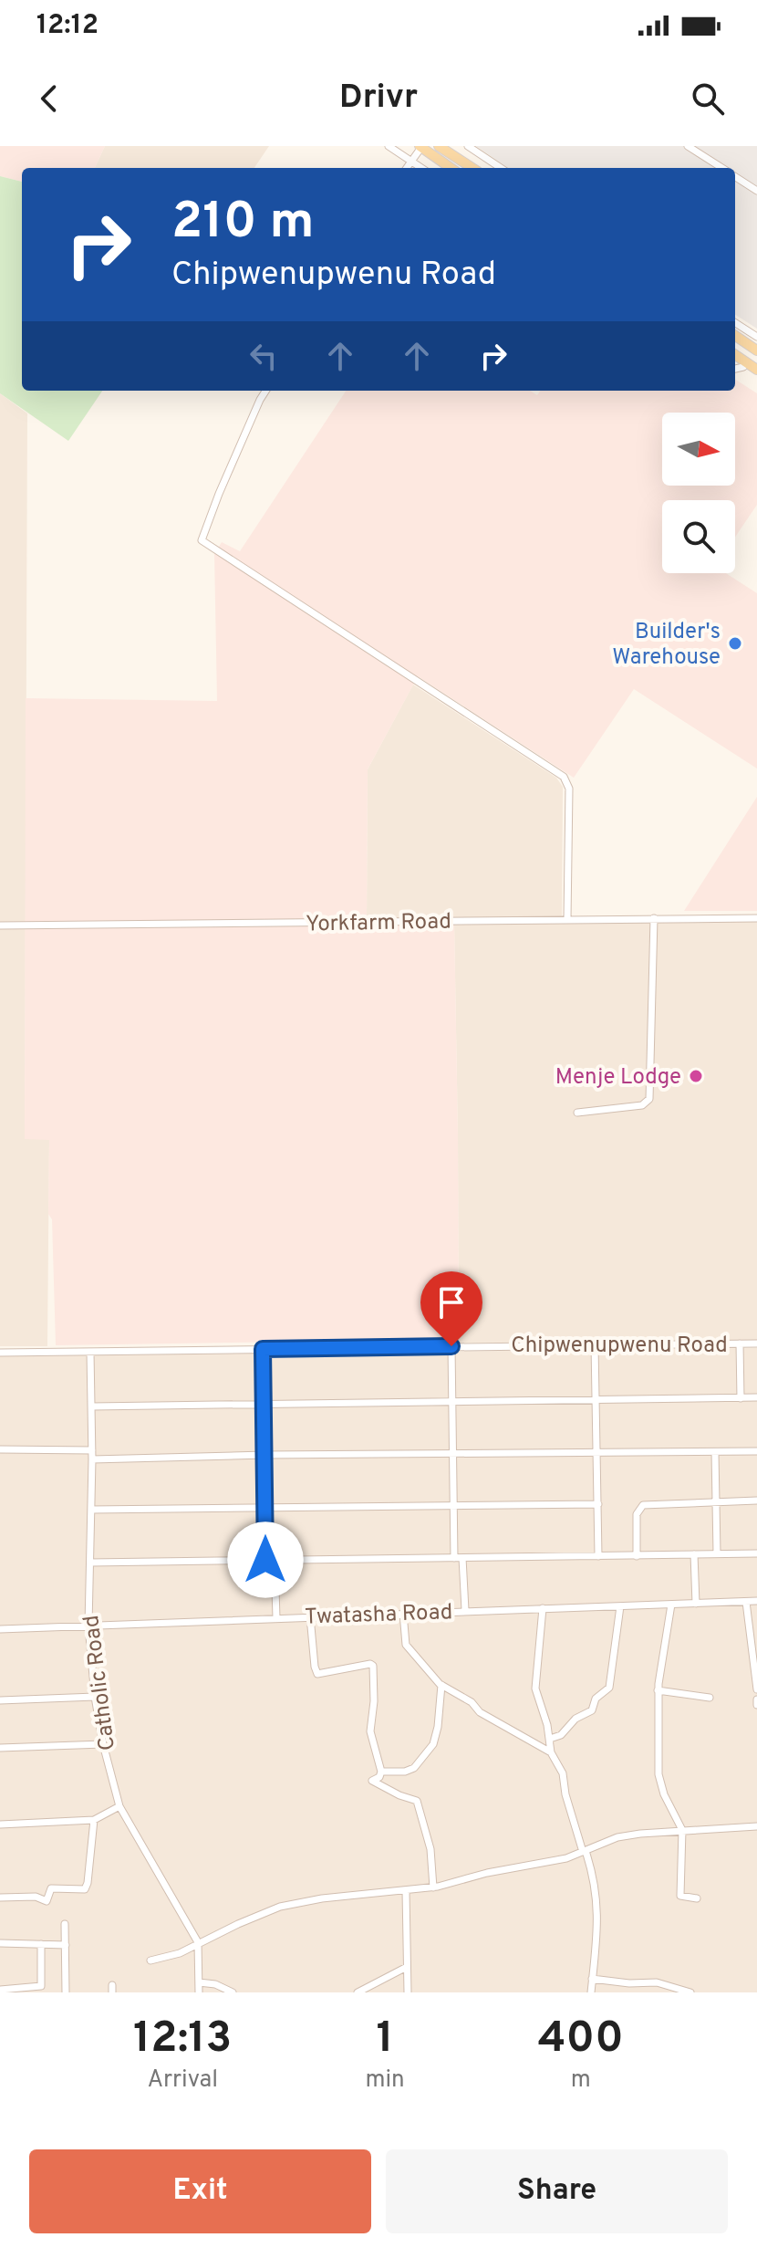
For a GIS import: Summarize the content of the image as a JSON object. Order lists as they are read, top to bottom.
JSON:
{
  "streets": {
    "street": [
      "Yorkfarm Road",
      "Chipwenupwenu Road",
      "Twatasha Road",
      "Catholic Road"
    ]
  },
  "crossings": [
    ["Chipwenupwenu Road", "Catholic Road"],
    ["Twatasha Road", "Catholic Road"]
  ],
  "places": ["Builder's Warehouse", "Menje Lodge"],
  "north": "right",
  "page": {
    "status": "12:12",
    "header": "Drivr",
    "turn": ["210 m", "Chipwenupwenu Road"],
    "eta": [
      "12:13",
      "Arrival",
      "1",
      "min",
      "400",
      "m"
    ],
    "buttons": ["Exit", "Share"]
  }
}
